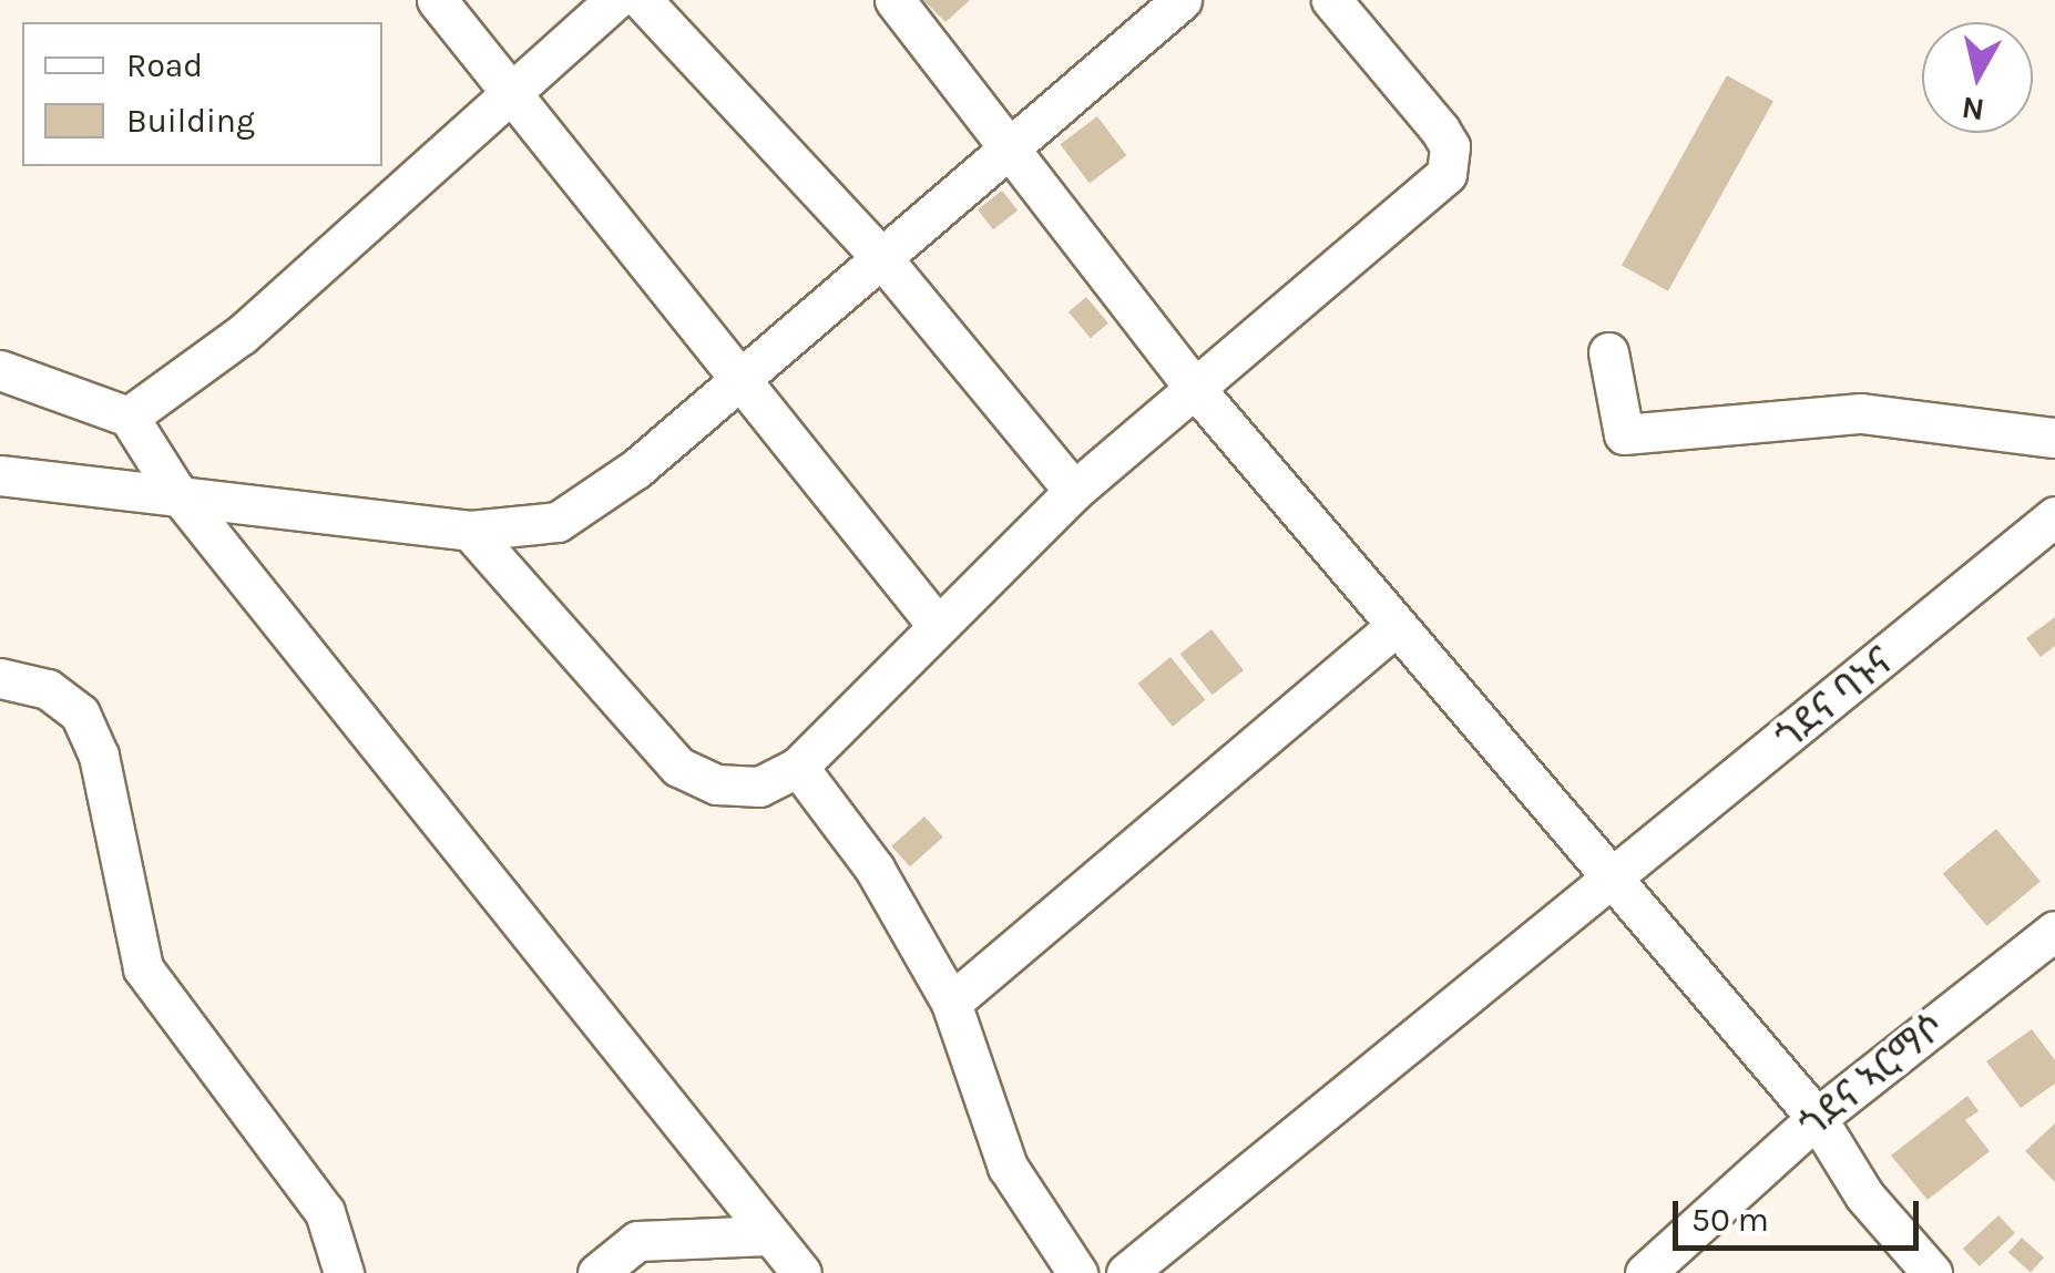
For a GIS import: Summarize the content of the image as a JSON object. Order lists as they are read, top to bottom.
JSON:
{
  "streets": {
    "street": ["ጎደና ባኑና", "ጎደና ኣርማሶ"]
  },
  "legend": ["Road", "Building"],
  "scale_bar": "50 m",
  "north": "bottom"
}
